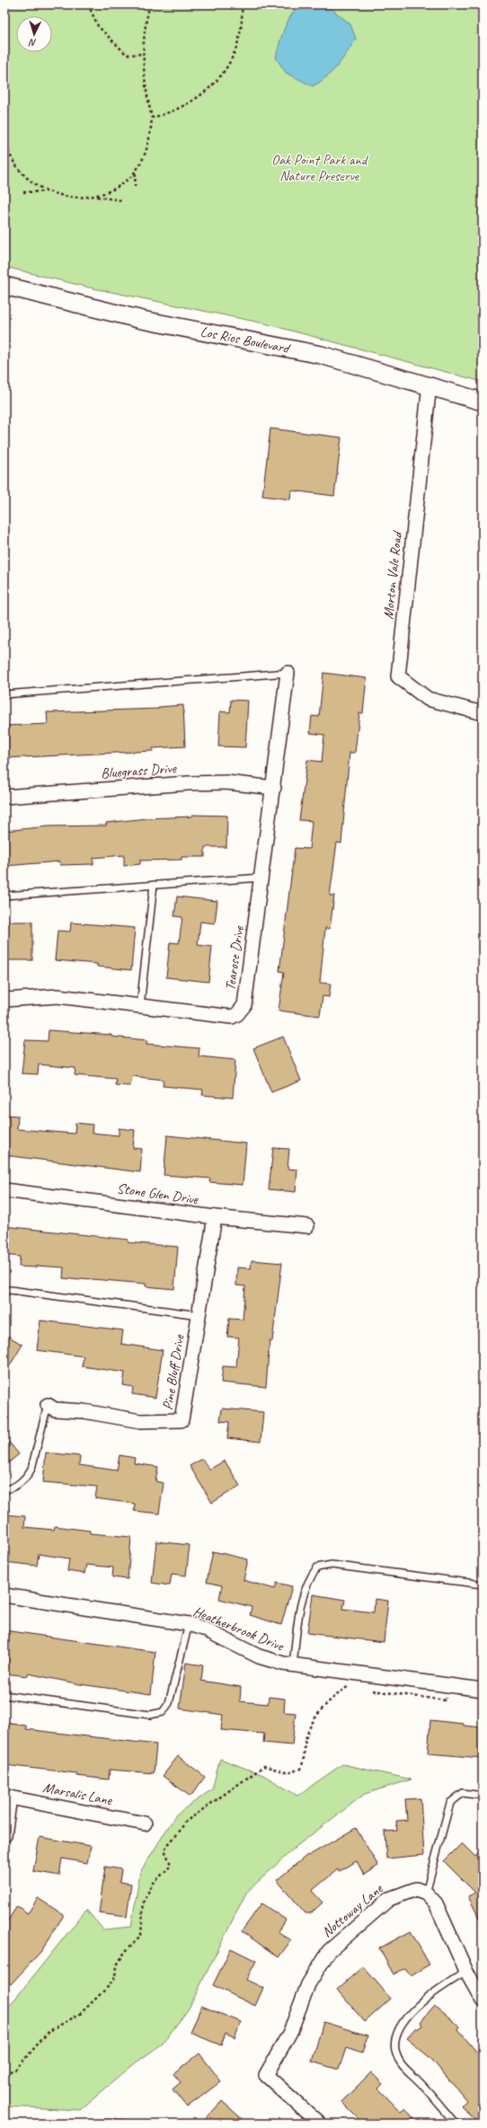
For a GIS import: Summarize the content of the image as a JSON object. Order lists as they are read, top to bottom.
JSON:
{
  "streets": {
    "street": [
      "Los Rios Boulevard",
      "Morton Vale Road",
      "Bluegrass Drive",
      "Tearose Drive",
      "Stone Glen Drive",
      "Pine Bluff Drive",
      "Heatherbrook Drive",
      "Marsalis Lane",
      "Nottoway Lane"
    ]
  },
  "crossings": [
    ["Los Rios Boulevard", "Morton Vale Road"],
    ["Bluegrass Drive", "Tearose Drive"],
    ["Stone Glen Drive", "Pine Bluff Drive"]
  ],
  "parks": ["Oak Point Park and Nature Preserve"],
  "north": "bottom"
}
